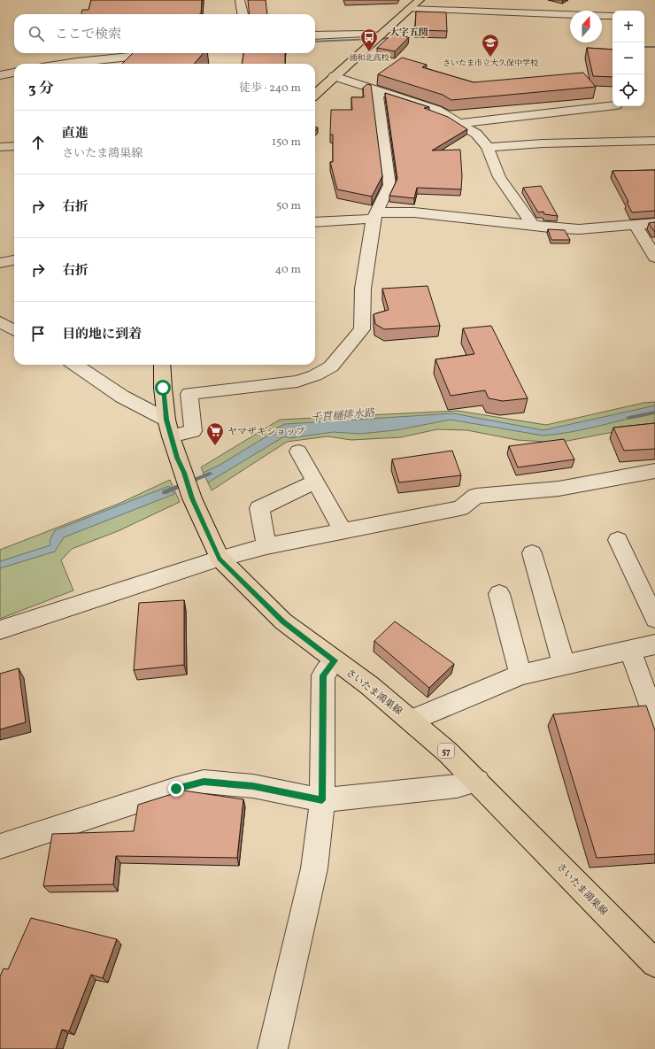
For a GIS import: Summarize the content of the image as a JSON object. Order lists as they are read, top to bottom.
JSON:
{
  "streets": {
    "main road": ["さいたま鴻巣線", "57"]
  },
  "districts": ["大字五関"],
  "water": ["千貫樋排水路"],
  "places": {
    "bus stop": ["浦和北高校"],
    "school or university": ["さいたま市立大久保中学校"],
    "supermarket": ["ヤマザキショップ"]
  },
  "north": "top",
  "page": {
    "map_buttons": ["+", "−"],
    "search": "ここで検索",
    "heading": ["3 分", "徒歩 · 240 m"],
    "list": [
      ["直進", "さいたま鴻巣線", "150 m"],
      ["右折", "50 m"],
      ["右折", "40 m"],
      "目的地に到着"
    ]
  }
}
